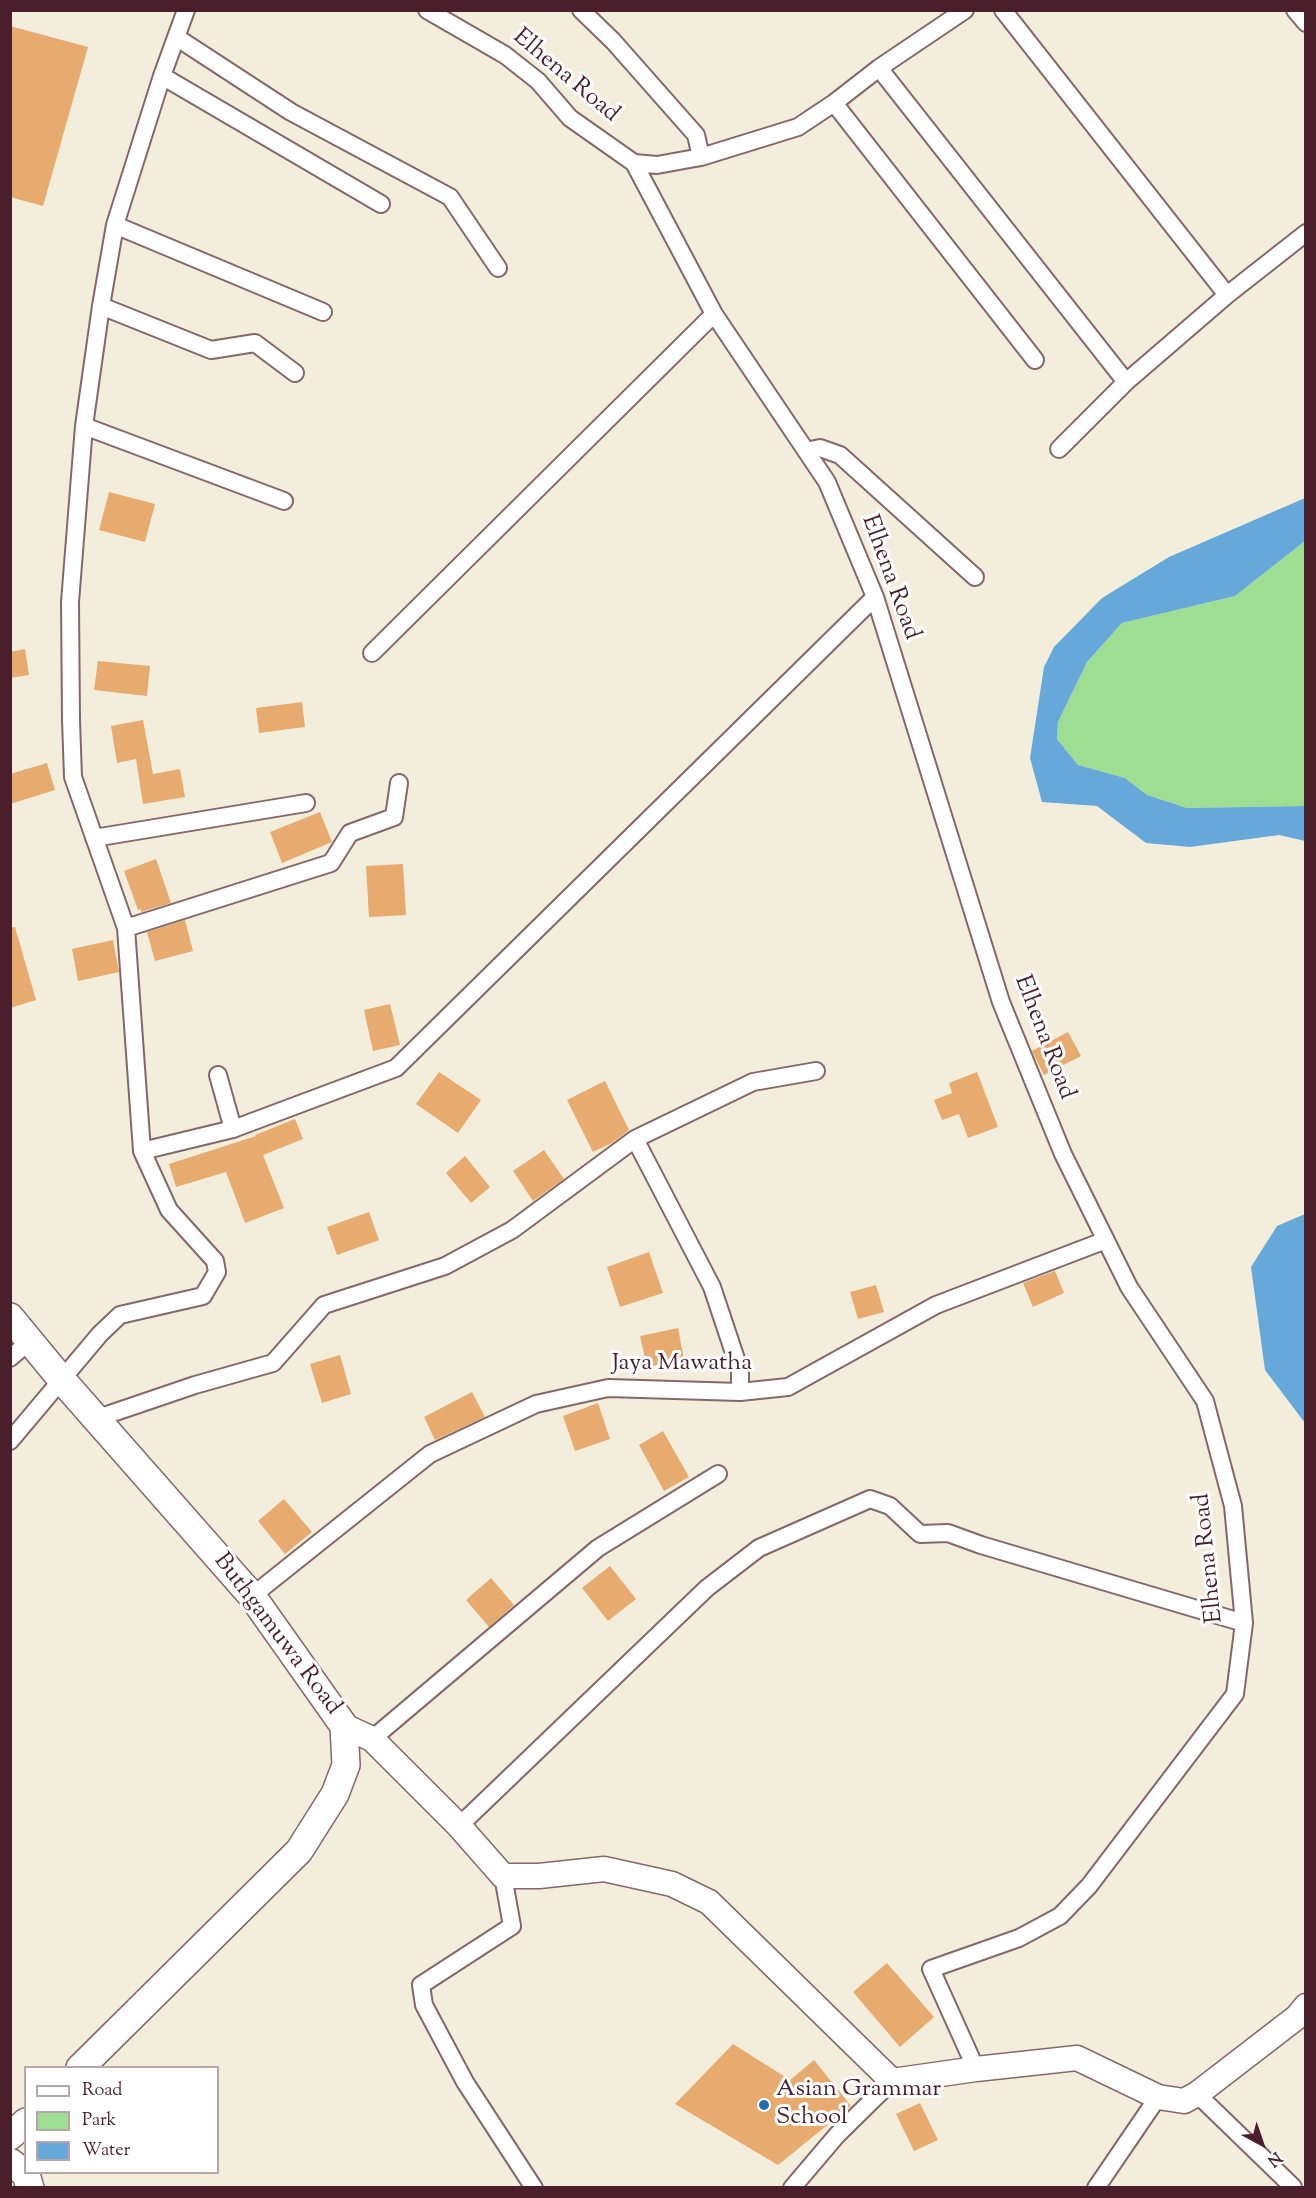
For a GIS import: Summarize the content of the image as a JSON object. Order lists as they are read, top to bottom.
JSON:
{
  "streets": {
    "main road": ["Buthgamuwa Road"],
    "street": ["Elhena Road", "Jaya Mawatha"]
  },
  "crossings": [
    ["Elhena Road", "Jaya Mawatha"],
    ["Jaya Mawatha", "Buthgamuwa Road"]
  ],
  "places": ["Asian Grammar School"],
  "legend": ["Road", "Park", "Water"],
  "north": "bottom right"
}
